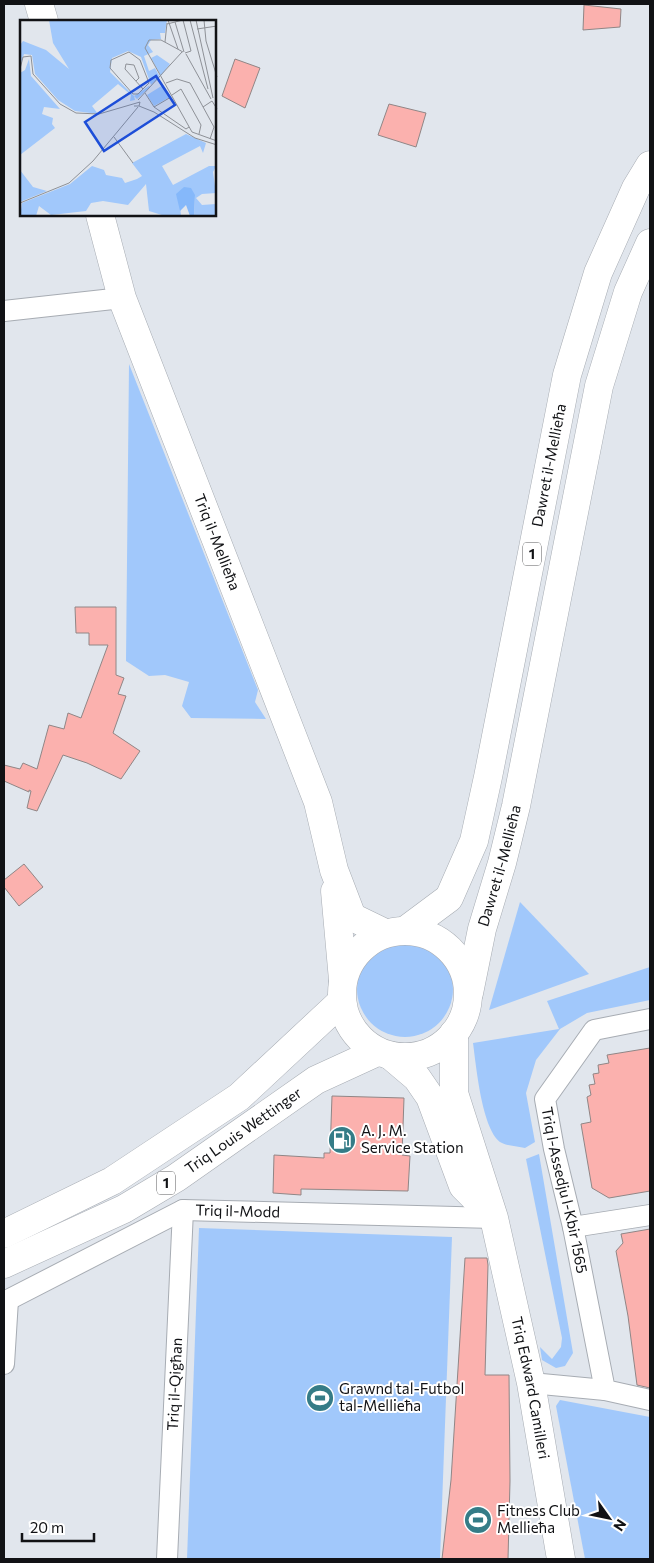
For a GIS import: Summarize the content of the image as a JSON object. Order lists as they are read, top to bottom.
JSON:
{
  "streets": {
    "main road": [
      "Dawret il-Mellieħa",
      "Triq il-Mellieħa",
      "1",
      "Triq Louis Wettinger",
      "Triq Edward Camilleri"
    ],
    "street": ["Triq l-Assedju l-Kbir 1565", "Triq il-Modd", "Triq il-Qigħan"]
  },
  "crossings": [
    ["Dawret il-Mellieħa", "Triq il-Mellieħa"],
    ["Dawret il-Mellieħa", "Triq Louis Wettinger"],
    ["Dawret il-Mellieħa", "Triq Edward Camilleri"],
    ["Triq il-Mellieħa", "Triq Louis Wettinger"],
    ["Triq il-Mellieħa", "Triq Edward Camilleri"],
    ["Triq Louis Wettinger", "Triq Edward Camilleri"],
    ["Triq il-Modd", "Triq il-Qigħan"],
    ["Triq il-Modd", "Triq Edward Camilleri"]
  ],
  "places": {
    "fuel station": ["A. J. M. Service Station"],
    "sports": ["Grawnd tal-Futbol tal-Mellieħa", "Fitness Club Mellieħa"]
  },
  "scale_bar": "20 m",
  "north": "bottom right"
}
